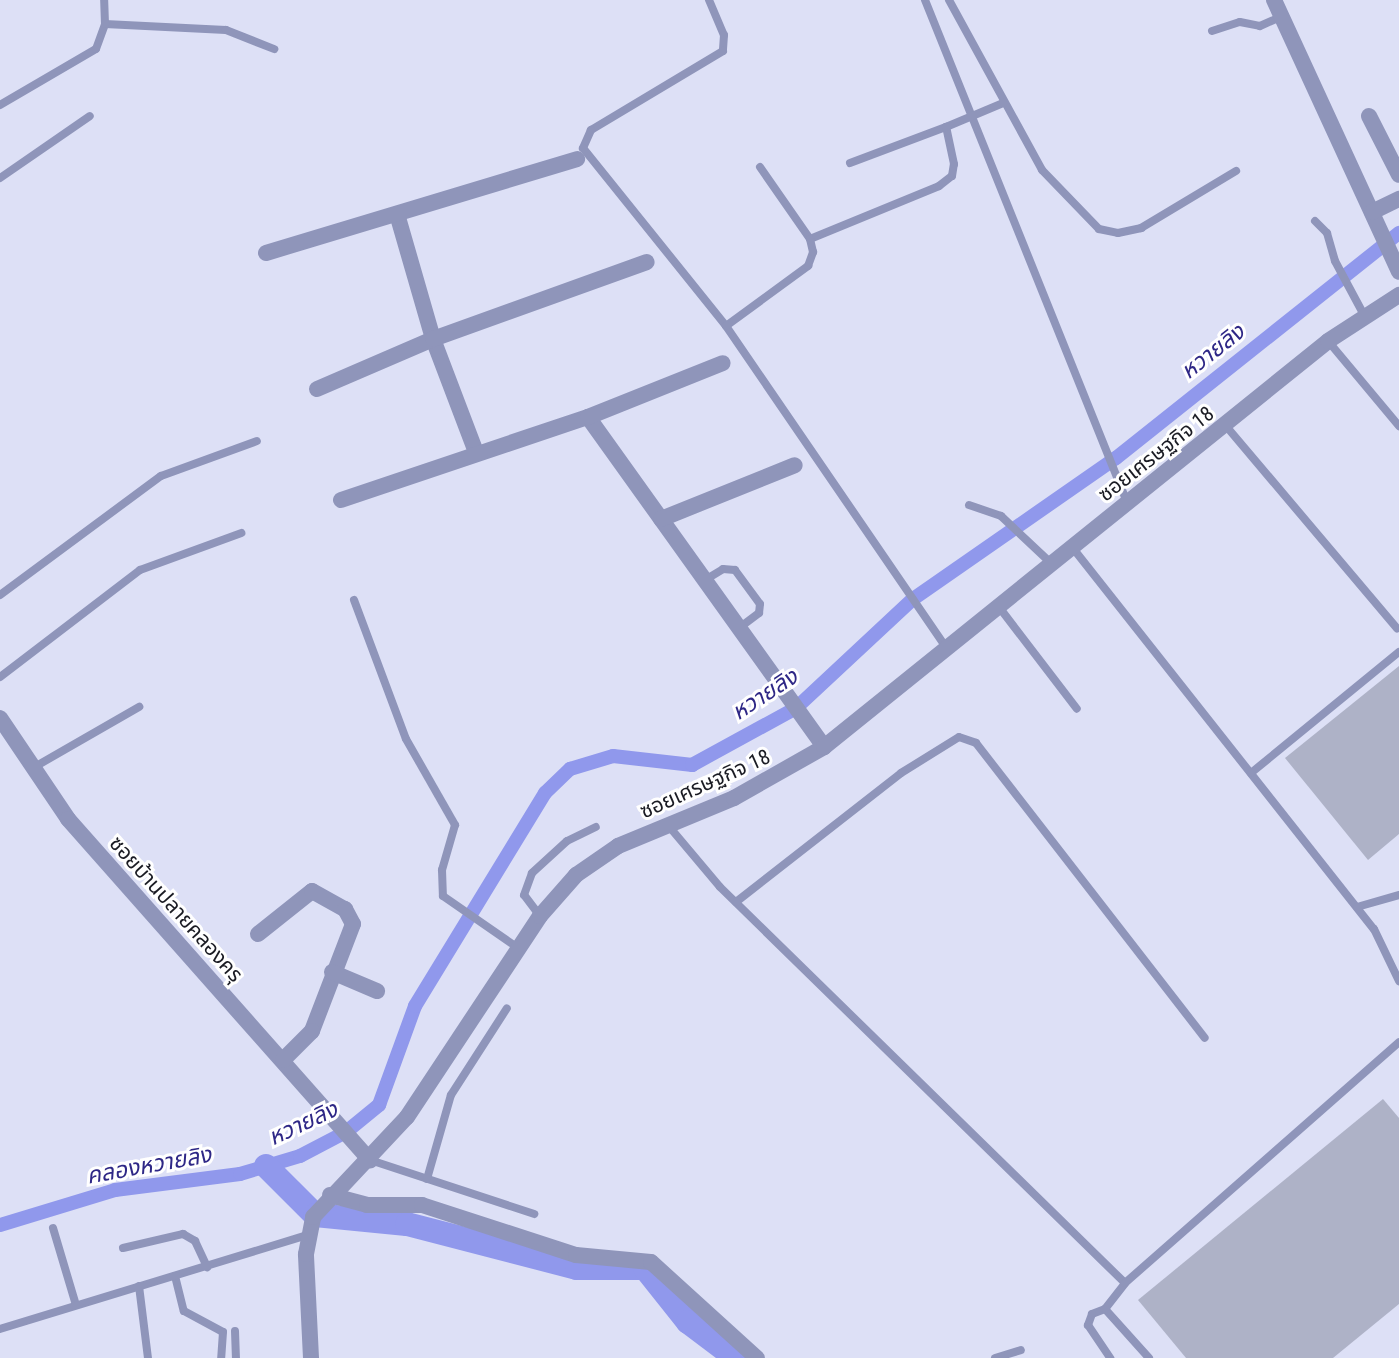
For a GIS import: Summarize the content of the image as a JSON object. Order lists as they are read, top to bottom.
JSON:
{
  "streets": {
    "street": ["ซอยเศรษฐกิจ 18", "ซอยบ้านปลายคลองครุ"]
  },
  "crossings": [
    ["ซอยเศรษฐกิจ 18", "ซอยบ้านปลายคลองครุ"]
  ],
  "water": ["หวายลิง", "คลองหวายลิง"]
}
